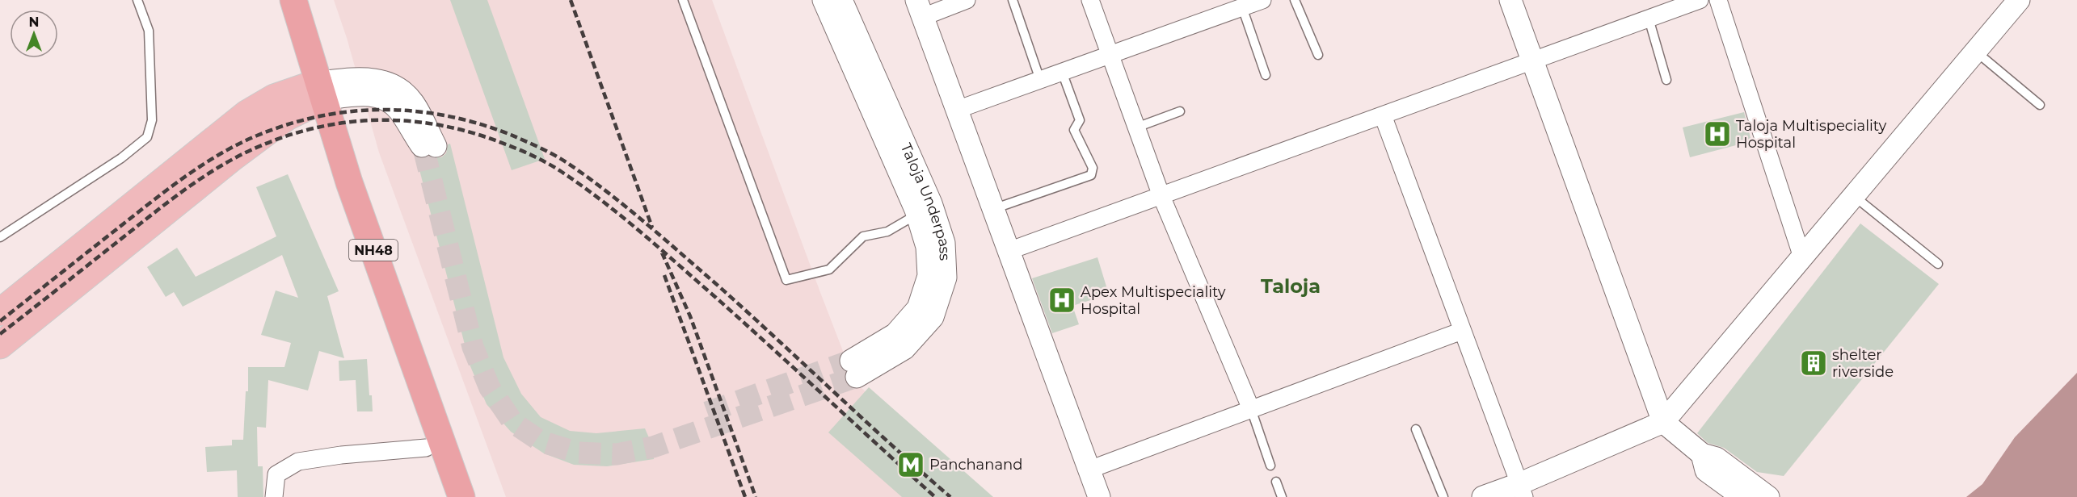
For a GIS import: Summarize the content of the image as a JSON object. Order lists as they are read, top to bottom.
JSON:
{
  "streets": {
    "highway": ["NH48"],
    "street": ["Taloja Underpass"]
  },
  "districts": ["Taloja"],
  "places": {
    "hospital": ["Taloja Multispeciality Hospital", "Apex Multispeciality Hospital"],
    "building": ["shelter riverside"],
    "metro station": ["Panchanand"]
  },
  "north": "top"
}
